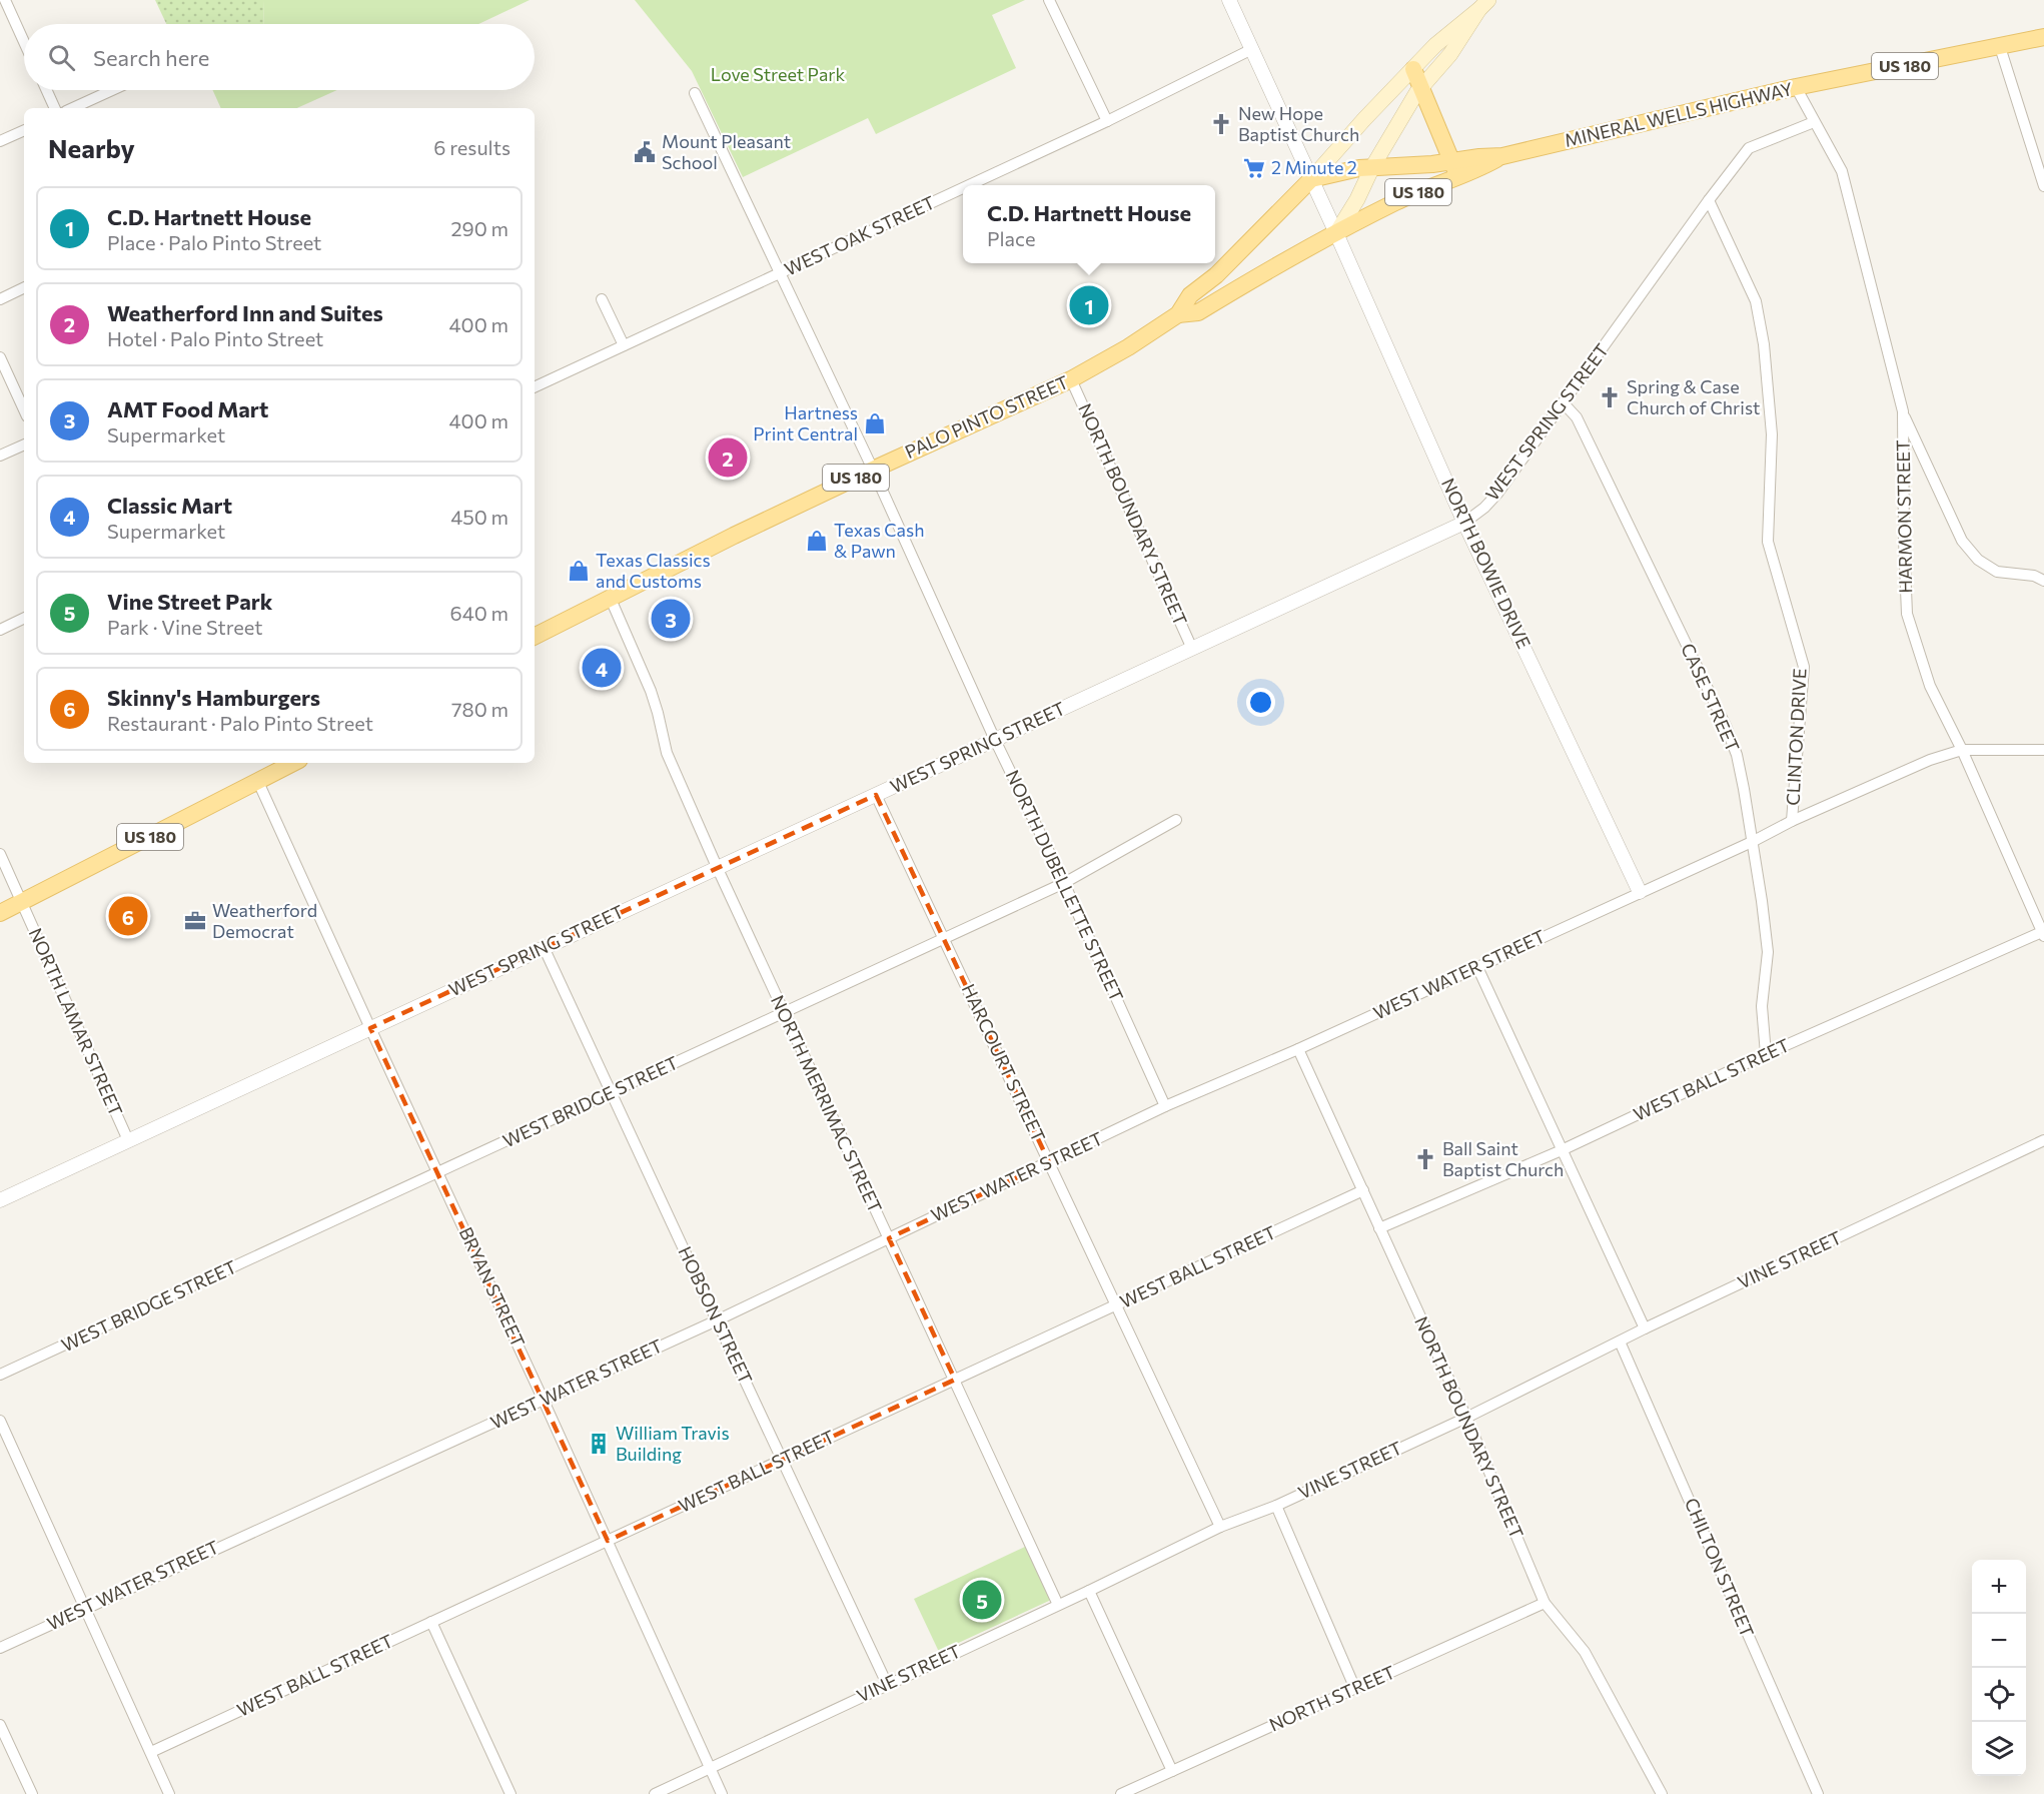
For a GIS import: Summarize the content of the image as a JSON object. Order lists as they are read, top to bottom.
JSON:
{
  "streets": {
    "main road": ["US 180", "MINERAL WELLS HIGHWAY", "PALO PINTO STREET"],
    "street": [
      "WEST OAK STREET",
      "WEST SPRING STREET",
      "NORTH BOUNDARY STREET",
      "HARMON STREET",
      "NORTH BOWIE DRIVE",
      "CASE STREET",
      "CLINTON DRIVE",
      "NORTH DUBELLETTE STREET",
      "WEST WATER STREET",
      "NORTH LAMAR STREET",
      "HARCOURT STREET",
      "WEST BALL STREET",
      "WEST BRIDGE STREET",
      "NORTH MERRIMAC STREET",
      "VINE STREET",
      "BRYAN STREET",
      "HOBSON STREET",
      "CHILTON STREET",
      "NORTH STREET"
    ]
  },
  "crossings": [
    ["US 180", "NORTH LAMAR STREET"],
    ["US 180", "BRYAN STREET"],
    ["MINERAL WELLS HIGHWAY", "PALO PINTO STREET"],
    ["MINERAL WELLS HIGHWAY", "HARMON STREET"],
    ["MINERAL WELLS HIGHWAY", "NORTH BOWIE DRIVE"],
    ["WEST OAK STREET", "NORTH BOWIE DRIVE"],
    ["WEST OAK STREET", "NORTH DUBELLETTE STREET"],
    ["PALO PINTO STREET", "NORTH BOUNDARY STREET"],
    ["PALO PINTO STREET", "NORTH BOWIE DRIVE"],
    ["PALO PINTO STREET", "NORTH DUBELLETTE STREET"],
    ["PALO PINTO STREET", "NORTH MERRIMAC STREET"],
    ["WEST SPRING STREET", "NORTH BOUNDARY STREET"],
    ["WEST SPRING STREET", "HARMON STREET"],
    ["WEST SPRING STREET", "NORTH BOWIE DRIVE"],
    ["WEST SPRING STREET", "CASE STREET"],
    ["WEST SPRING STREET", "CLINTON DRIVE"],
    ["WEST SPRING STREET", "NORTH DUBELLETTE STREET"],
    ["WEST SPRING STREET", "NORTH LAMAR STREET"],
    ["WEST SPRING STREET", "HARCOURT STREET"],
    ["WEST SPRING STREET", "NORTH MERRIMAC STREET"],
    ["WEST SPRING STREET", "BRYAN STREET"],
    ["WEST SPRING STREET", "HOBSON STREET"],
    ["NORTH BOUNDARY STREET", "WEST WATER STREET"],
    ["NORTH BOUNDARY STREET", "WEST BALL STREET"],
    ["NORTH BOUNDARY STREET", "VINE STREET"],
    ["NORTH BOUNDARY STREET", "NORTH STREET"],
    ["HARMON STREET", "WEST WATER STREET"],
    ["HARMON STREET", "WEST BALL STREET"],
    ["NORTH BOWIE DRIVE", "WEST WATER STREET"],
    ["CASE STREET", "WEST WATER STREET"],
    ["CASE STREET", "WEST BALL STREET"],
    ["CLINTON DRIVE", "WEST WATER STREET"],
    ["NORTH DUBELLETTE STREET", "WEST WATER STREET"],
    ["NORTH DUBELLETTE STREET", "WEST BRIDGE STREET"],
    ["WEST WATER STREET", "HARCOURT STREET"],
    ["WEST WATER STREET", "NORTH MERRIMAC STREET"],
    ["WEST WATER STREET", "BRYAN STREET"],
    ["WEST WATER STREET", "HOBSON STREET"],
    ["HARCOURT STREET", "WEST BALL STREET"],
    ["HARCOURT STREET", "WEST BRIDGE STREET"],
    ["HARCOURT STREET", "VINE STREET"],
    ["WEST BALL STREET", "NORTH MERRIMAC STREET"],
    ["WEST BALL STREET", "BRYAN STREET"],
    ["WEST BALL STREET", "HOBSON STREET"],
    ["WEST BRIDGE STREET", "NORTH MERRIMAC STREET"],
    ["WEST BRIDGE STREET", "BRYAN STREET"],
    ["WEST BRIDGE STREET", "HOBSON STREET"],
    ["NORTH MERRIMAC STREET", "VINE STREET"],
    ["VINE STREET", "BRYAN STREET"],
    ["VINE STREET", "HOBSON STREET"],
    ["VINE STREET", "CHILTON STREET"]
  ],
  "parks": ["Love Street Park"],
  "places": {
    "church": ["New Hope Baptist Church", "Spring & Case Church of Christ", "Ball Saint Baptist Church"],
    "public building": ["Mount Pleasant School"],
    "supermarket": ["2 Minute 2"],
    "shop": ["Hartness Print Central", "Texas Cash & Pawn", "Texas Classics and Customs"],
    "office": ["Weatherford Democrat"],
    "building": ["William Travis Building"]
  },
  "page": {
    "search": "Search here",
    "heading": ["Nearby", "6 results"],
    "popup": ["C.D. Hartnett House", "Place"],
    "list": [
      {
        "mark": "1",
        "name": "C.D. Hartnett House",
        "note": "Place · Palo Pinto Street",
        "value": "290 m"
      },
      {
        "mark": "2",
        "name": "Weatherford Inn and Suites",
        "note": "Hotel · Palo Pinto Street",
        "value": "400 m"
      },
      {
        "mark": "3",
        "name": "AMT Food Mart",
        "note": "Supermarket",
        "value": "400 m"
      },
      {
        "mark": "4",
        "name": "Classic Mart",
        "note": "Supermarket",
        "value": "450 m"
      },
      {
        "mark": "5",
        "name": "Vine Street Park",
        "note": "Park · Vine Street",
        "value": "640 m"
      },
      {
        "mark": "6",
        "name": "Skinny's Hamburgers",
        "note": "Restaurant · Palo Pinto Street",
        "value": "780 m"
      }
    ],
    "pins": [
      "1",
      "2",
      "3",
      "4",
      "6",
      "5"
    ],
    "map_buttons": ["+", "−"]
  }
}
